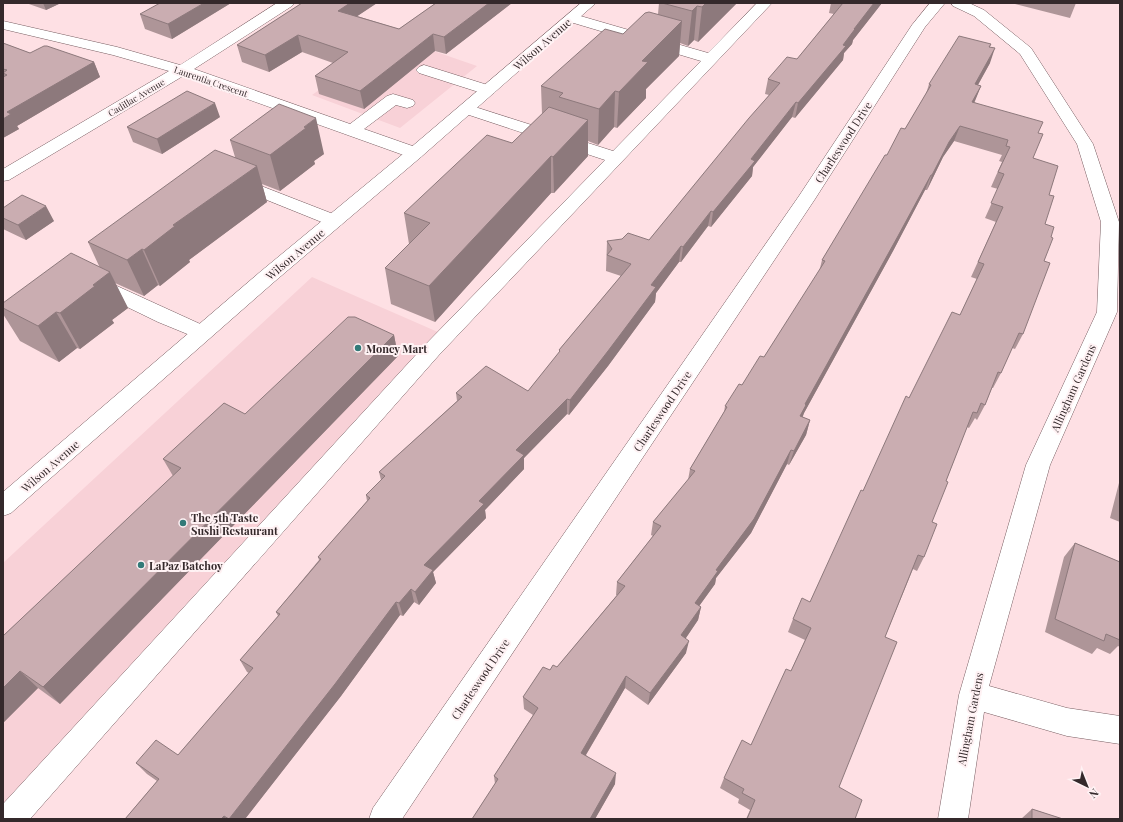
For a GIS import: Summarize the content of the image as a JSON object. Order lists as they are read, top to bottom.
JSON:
{
  "streets": {
    "street": [
      "Wilson Avenue",
      "Laurentia Crescent",
      "Cadillac Avenue",
      "Charleswood Drive",
      "Allingham Gardens"
    ]
  },
  "crossings": [
    ["Wilson Avenue", "Laurentia Crescent"],
    ["Laurentia Crescent", "Cadillac Avenue"]
  ],
  "places": ["Money Mart", "The 5th Taste Sushi Restaurant", "LaPaz Batchoy"],
  "north": "bottom right"
}
